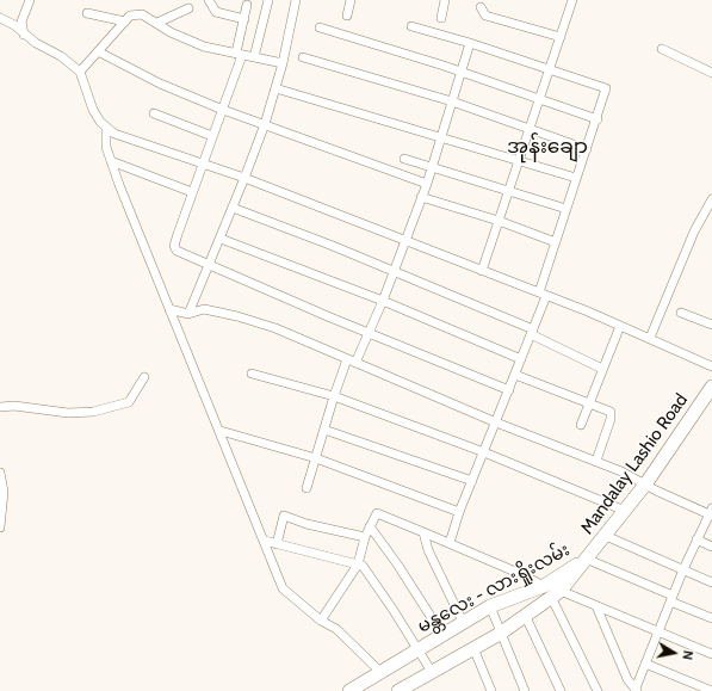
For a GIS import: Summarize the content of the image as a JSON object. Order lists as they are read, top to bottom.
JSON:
{
  "streets": {
    "highway": ["Mandalay Lashio Road", "မန္တလေး - လားရှိုးလမ်း"]
  },
  "crossings": [
    ["Mandalay Lashio Road", "မန္တလေး - လားရှိုးလမ်း"]
  ],
  "districts": ["အုန်းချော"],
  "north": "right"
}
